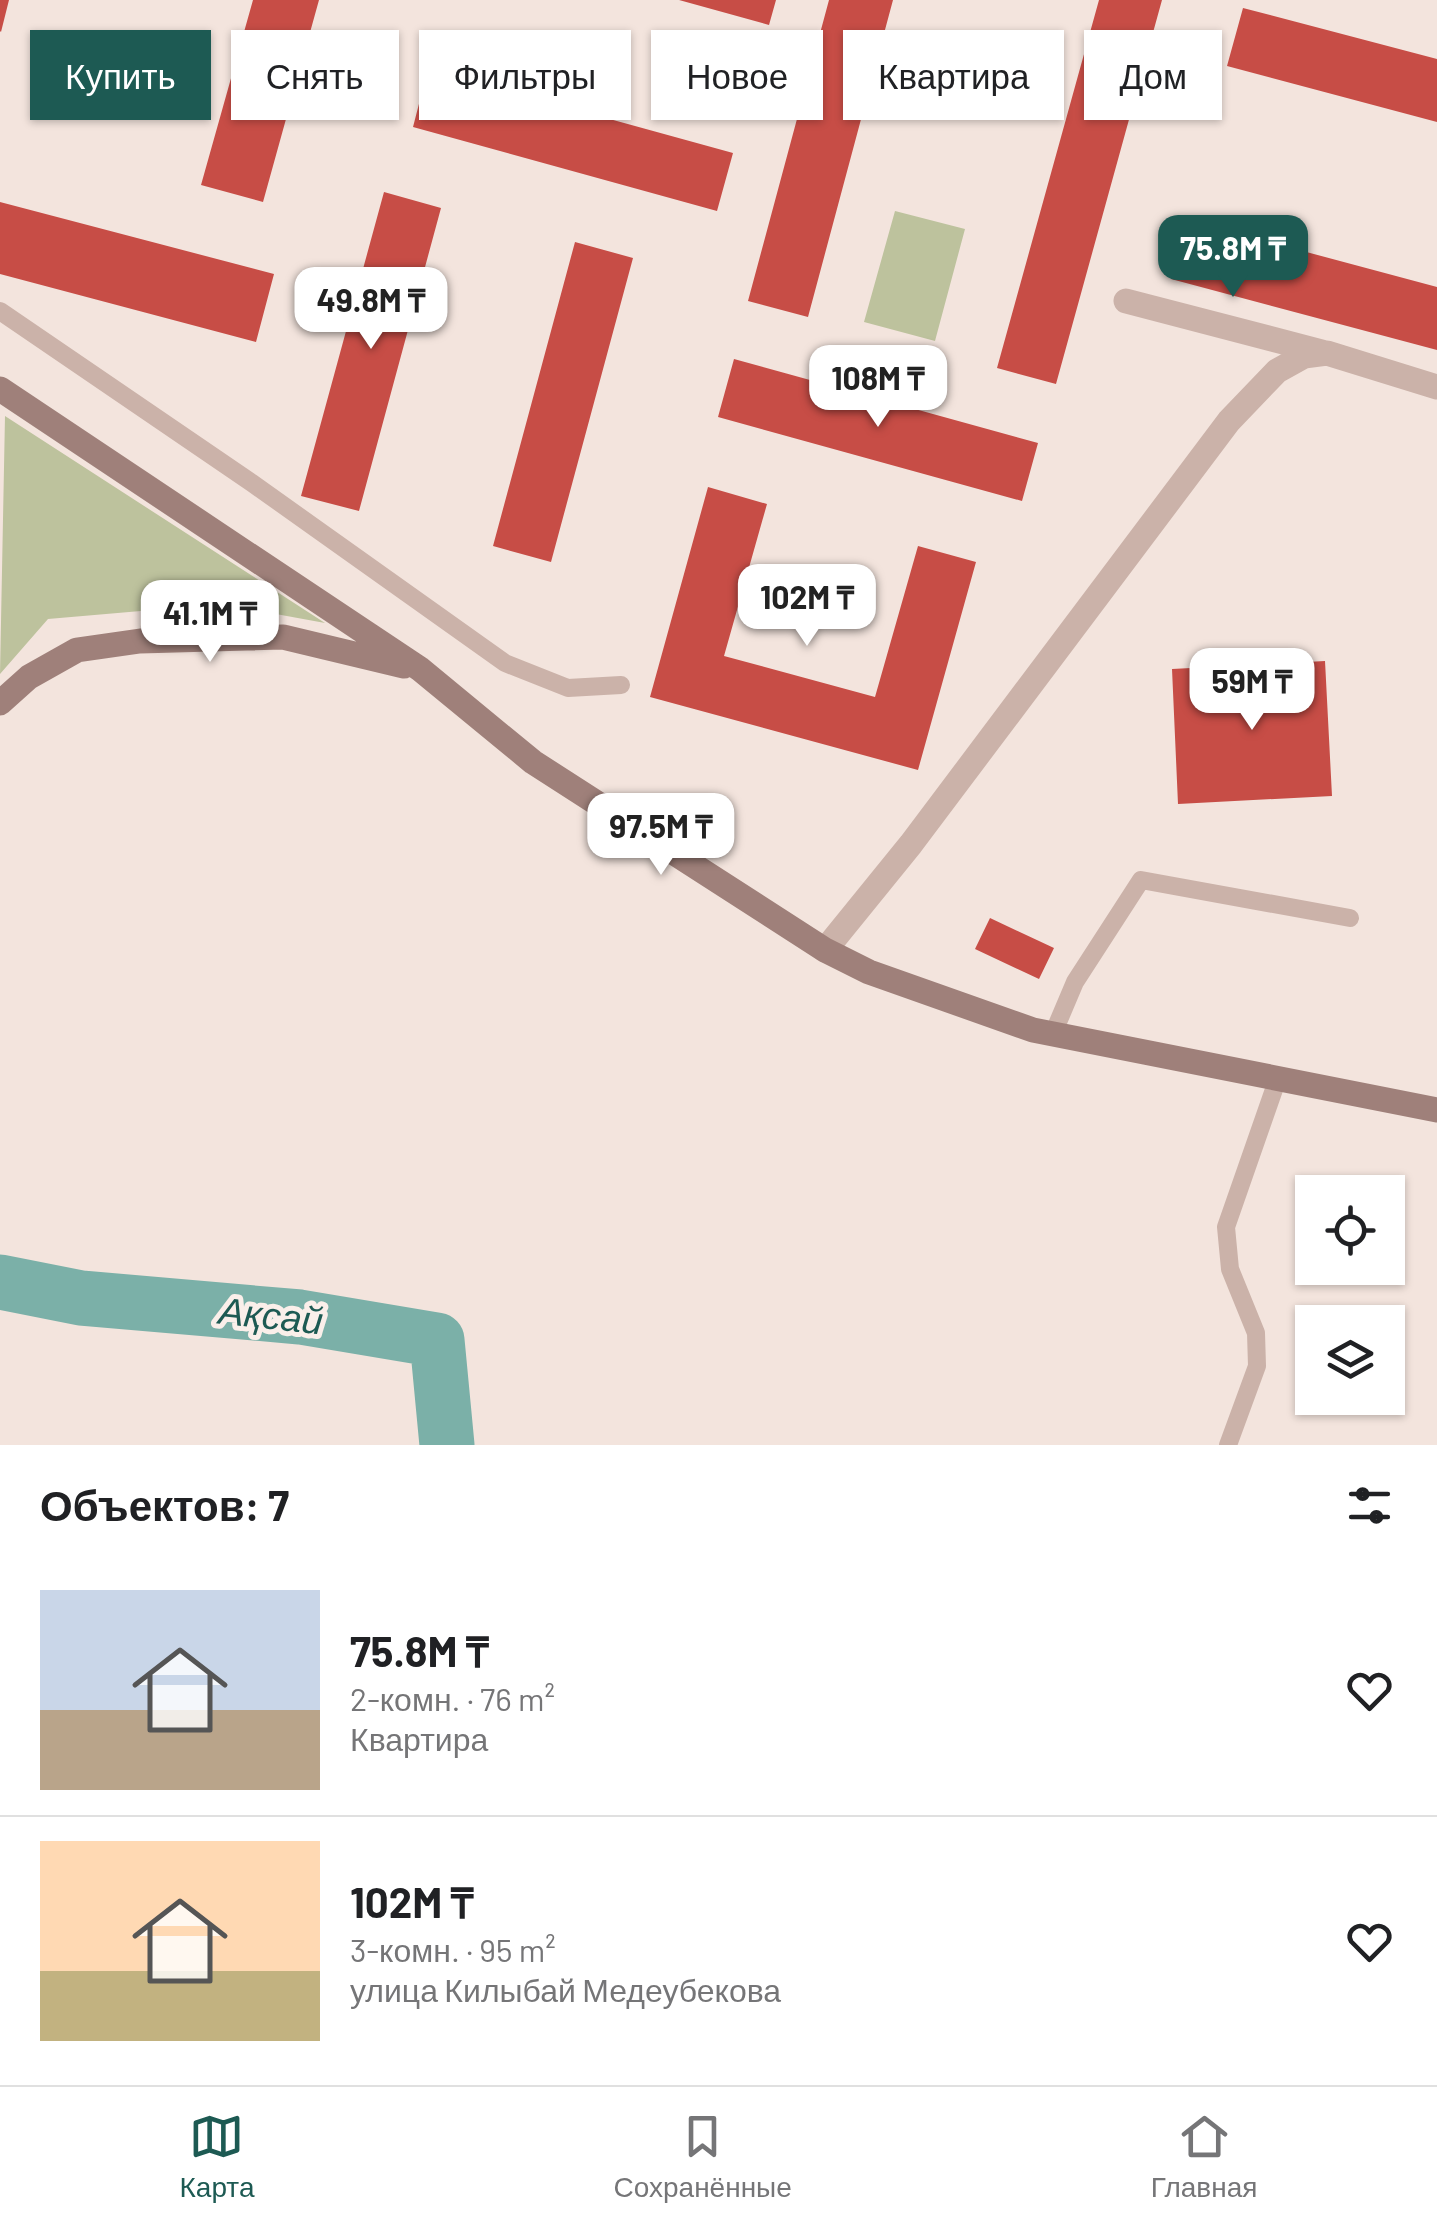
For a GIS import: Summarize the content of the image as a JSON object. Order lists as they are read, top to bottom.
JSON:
{
  "water": ["Ақсай"],
  "page": {
    "chip": [
      "Купить",
      "Снять",
      "Фильтры",
      "Новое",
      "Квартира",
      "Дом"
    ],
    "price": [
      "75.8M ₸",
      "49.8M ₸",
      "108M ₸",
      "102M ₸",
      "41.1M ₸",
      "59M ₸",
      "97.5M ₸"
    ],
    "heading": "Объектов: 7",
    "list": [
      {
        "name": "75.8M ₸",
        "note": "2-комн. · 76 m² · Квартира"
      },
      {
        "name": "102M ₸",
        "note": "3-комн. · 95 m² · улица Килыбай Медеубекова"
      }
    ],
    "tabs": ["Карта", "Сохранённые", "Главная"]
  }
}
